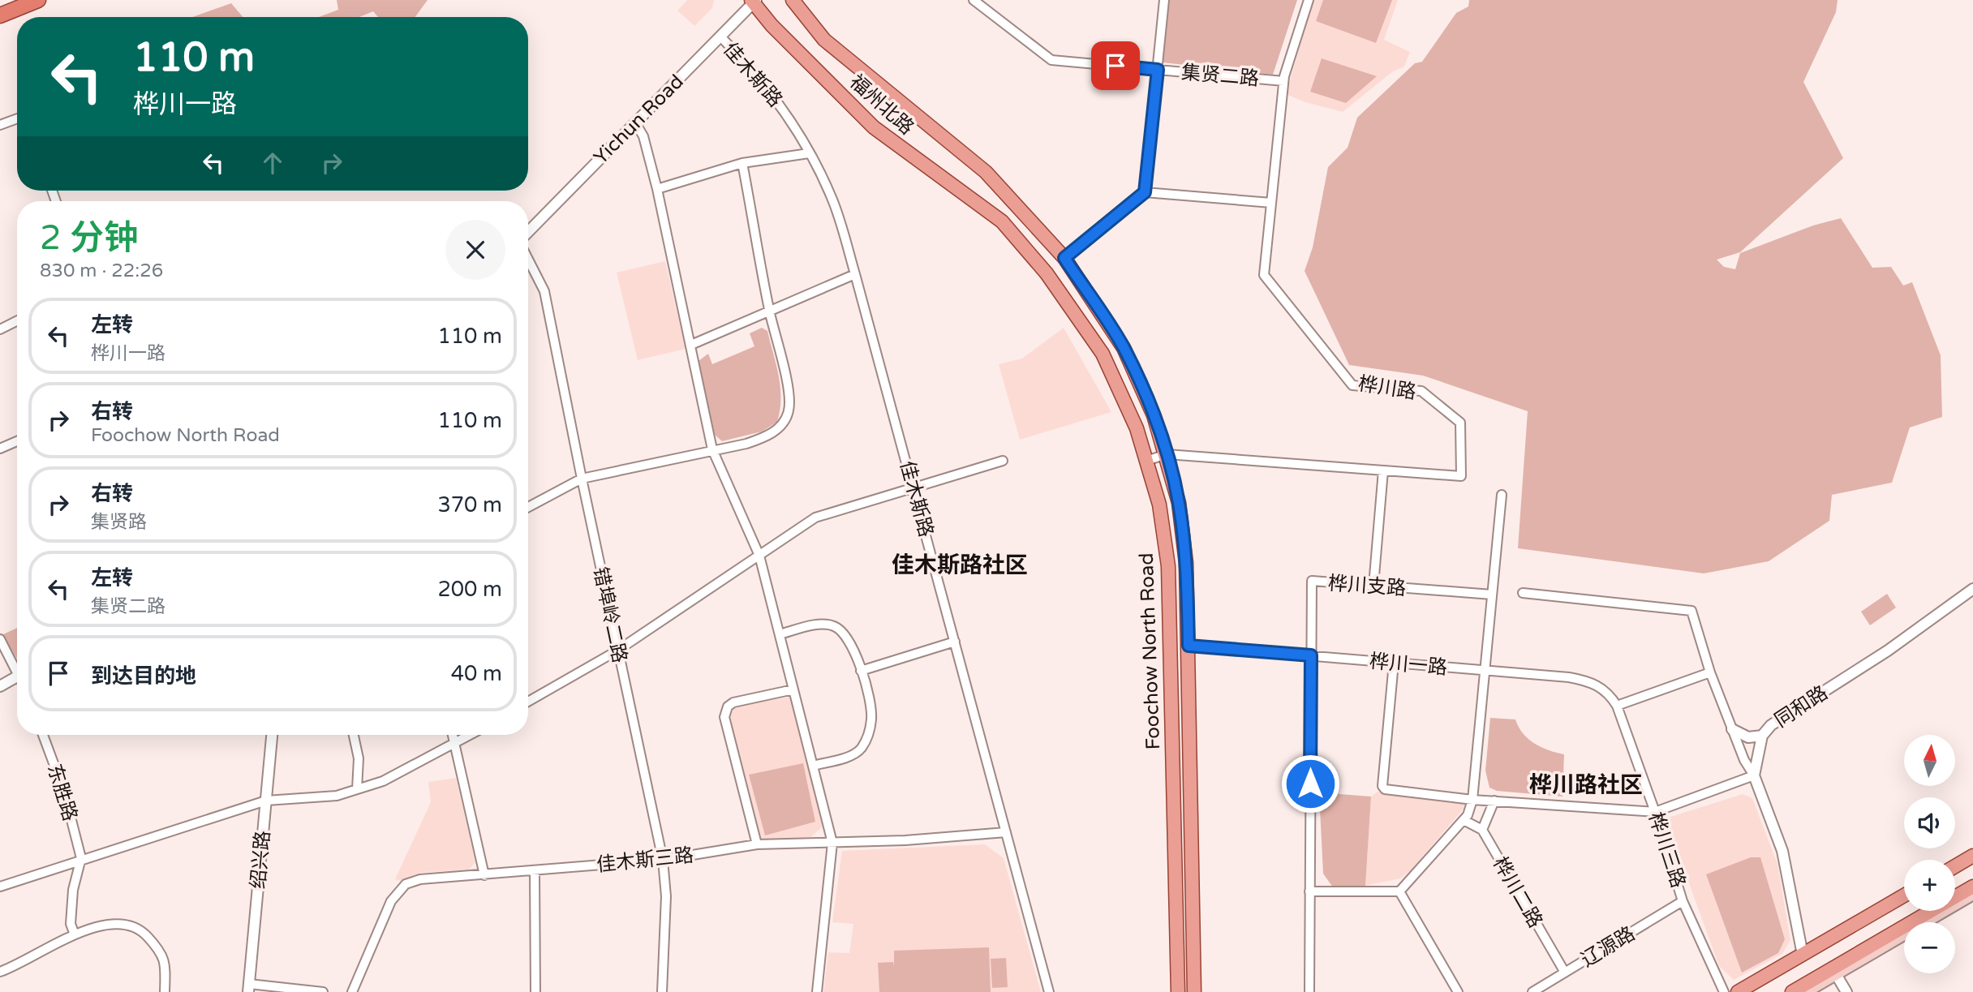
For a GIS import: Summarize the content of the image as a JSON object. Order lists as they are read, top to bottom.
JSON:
{
  "streets": {
    "main road": ["福州北路", "Foochow North Road"],
    "street": [
      "佳木斯路",
      "集贤二路",
      "Yichun Road",
      "桦川路",
      "桦川支路",
      "错埠岭二路",
      "桦川一路",
      "同和路",
      "东胜路",
      "桦川三路",
      "绍兴路",
      "佳木斯三路",
      "桦川二路",
      "辽源路"
    ]
  },
  "crossings": [
    ["佳木斯路", "Yichun Road"],
    ["佳木斯路", "佳木斯三路"],
    ["集贤二路", "桦川路"],
    ["福州北路", "Foochow North Road"],
    ["Yichun Road", "Foochow North Road"],
    ["桦川路", "Foochow North Road"],
    ["桦川支路", "桦川一路"],
    ["错埠岭二路", "佳木斯三路"],
    ["Foochow North Road", "桦川一路"],
    ["桦川一路", "桦川三路"],
    ["桦川三路", "辽源路"],
    ["桦川二路", "辽源路"]
  ],
  "districts": ["佳木斯路社区", "桦川路社区"],
  "north": "top",
  "page": {
    "turn": ["110 m", "桦川一路"],
    "heading": ["2 分钟", "830 m · 22:26"],
    "list": [
      {
        "name": "左转",
        "note": "桦川一路",
        "value": "110 m"
      },
      {
        "name": "右转",
        "note": "Foochow North Road",
        "value": "110 m"
      },
      {
        "name": "右转",
        "note": "集贤路",
        "value": "370 m"
      },
      {
        "name": "左转",
        "note": "集贤二路",
        "value": "200 m"
      },
      {
        "name": "到达目的地",
        "value": "40 m"
      }
    ],
    "map_buttons": ["+", "−"]
  }
}
